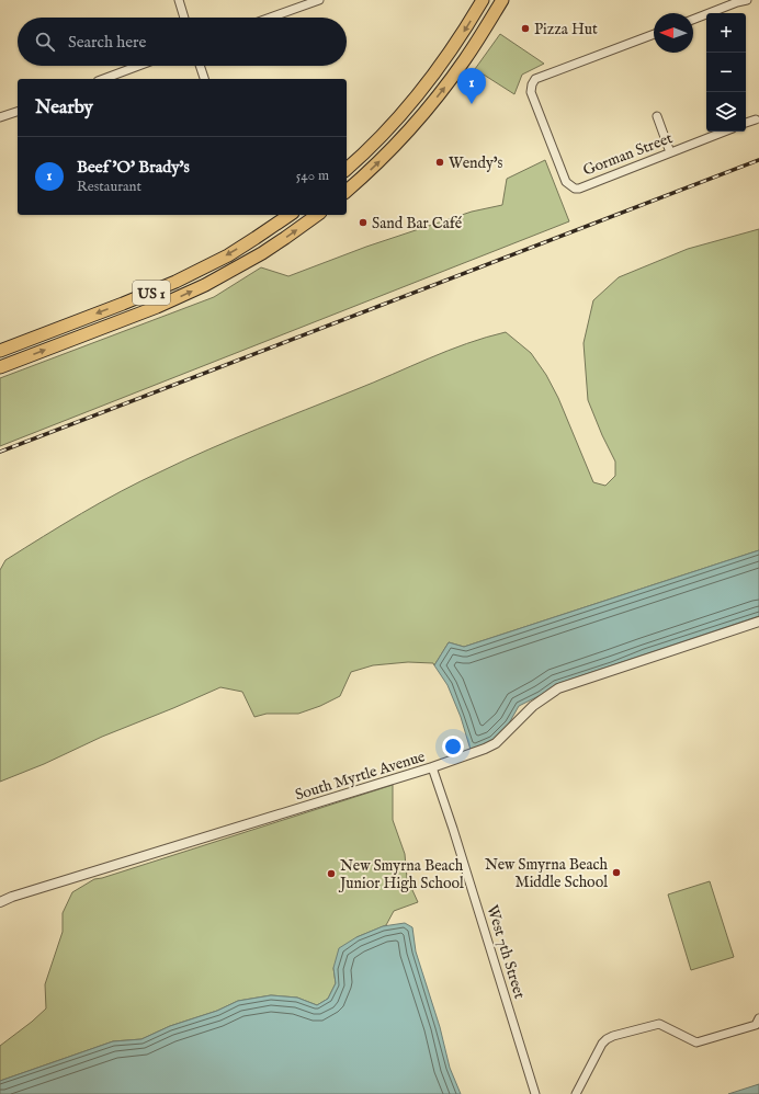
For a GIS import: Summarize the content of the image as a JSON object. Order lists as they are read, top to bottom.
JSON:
{
  "streets": {
    "main road": ["US 1"],
    "street": ["Gorman Street", "South Myrtle Avenue", "West 7th Street"]
  },
  "crossings": [
    ["South Myrtle Avenue", "West 7th Street"]
  ],
  "places": [
    "Pizza Hut",
    "Wendy's",
    "Sand Bar Café",
    "New Smyrna Beach Middle School",
    "New Smyrna Beach Junior High School"
  ],
  "north": "left",
  "page": {
    "map_buttons": ["+", "−"],
    "search": "Search here",
    "pins": "1",
    "heading": "Nearby",
    "list": [
      {
        "mark": "1",
        "name": "Beef 'O' Brady's",
        "note": "Restaurant",
        "value": "540 m"
      }
    ]
  }
}
